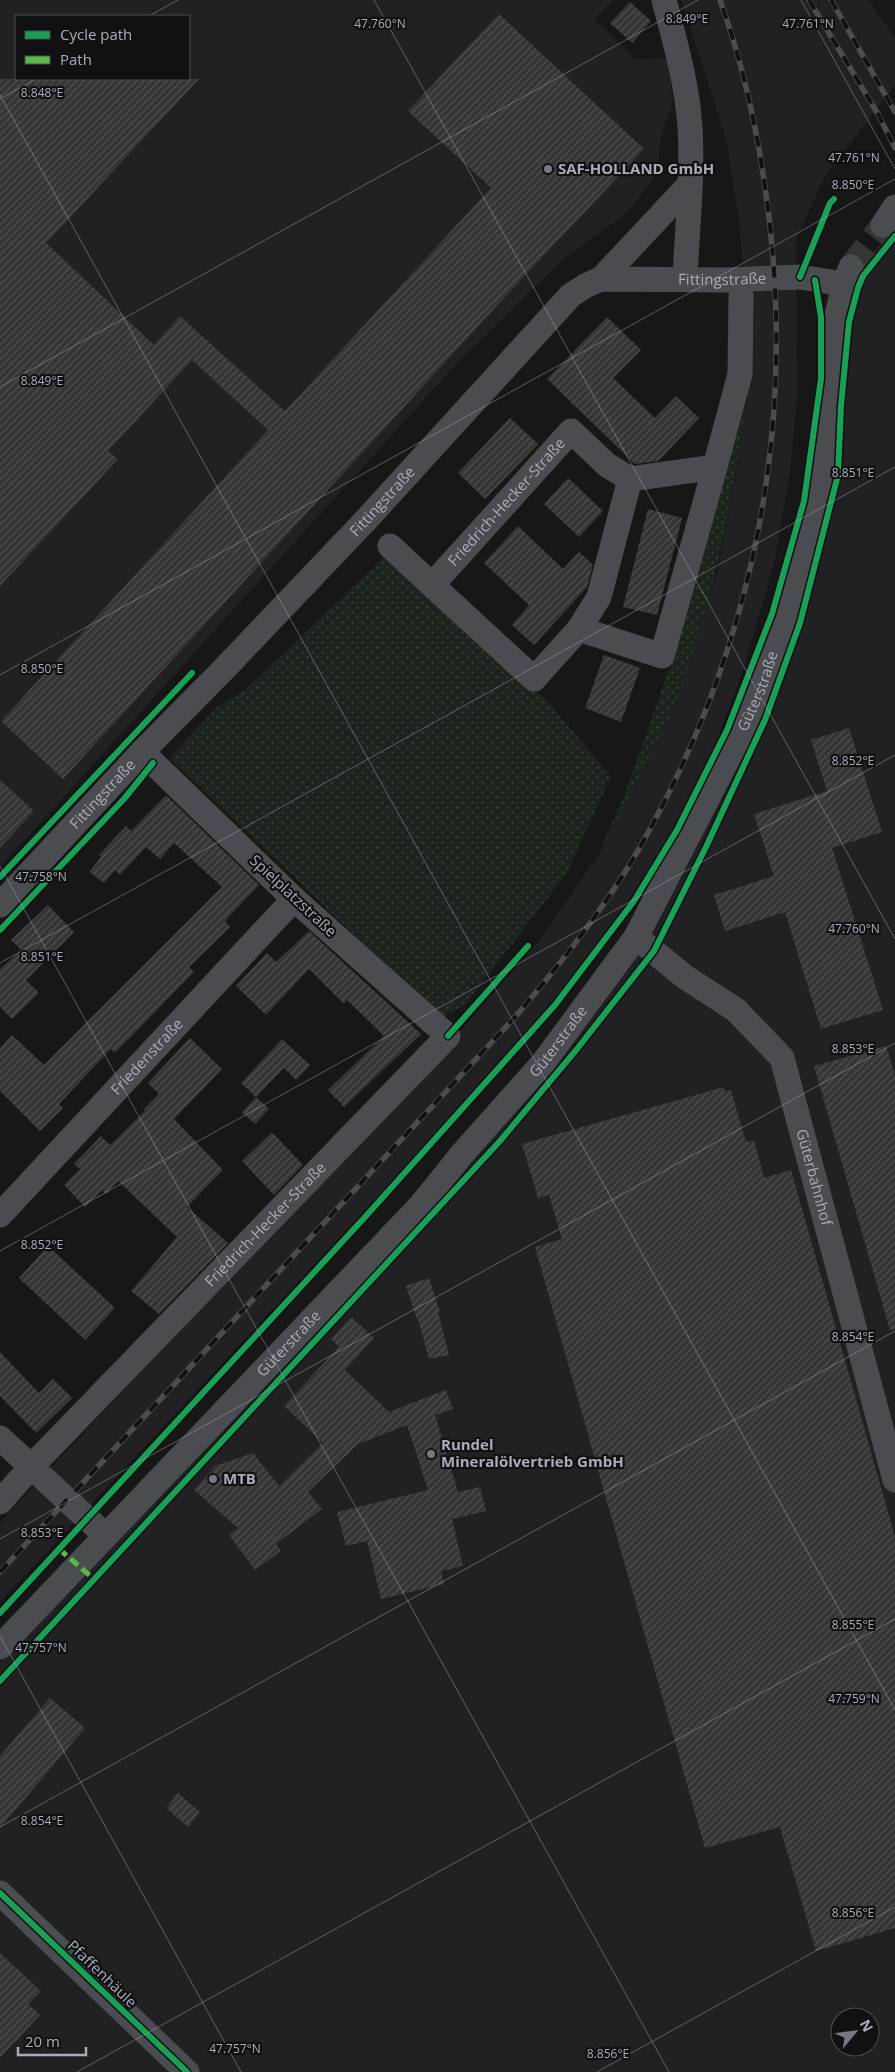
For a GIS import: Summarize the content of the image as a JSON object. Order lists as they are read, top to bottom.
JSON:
{
  "streets": {
    "street": [
      "Fittingstraße",
      "Friedrich-Hecker-Straße",
      "Güterstraße",
      "Spielplatzstraße",
      "Friedenstraße",
      "Güterbahnhof",
      "Pfaffenhäule"
    ]
  },
  "crossings": [
    ["Fittingstraße", "Güterstraße"],
    ["Fittingstraße", "Spielplatzstraße"],
    ["Friedrich-Hecker-Straße", "Spielplatzstraße"],
    ["Güterstraße", "Güterbahnhof"],
    ["Spielplatzstraße", "Friedenstraße"]
  ],
  "places": ["SAF-HOLLAND GmbH", "Rundel Mineralölvertrieb GmbH", "MTB"],
  "legend": ["Cycle path", "Path"],
  "scale_bar": "20 m",
  "north": "top right",
  "coordinates": [
    "8.849°E",
    "47.760°N",
    "47.761°N",
    "8.848°E",
    "8.850°E",
    "8.851°E",
    "8.852°E",
    "47.758°N",
    "8.853°E",
    "8.854°E",
    "8.855°E",
    "47.757°N",
    "47.759°N",
    "8.856°E"
  ]
}
